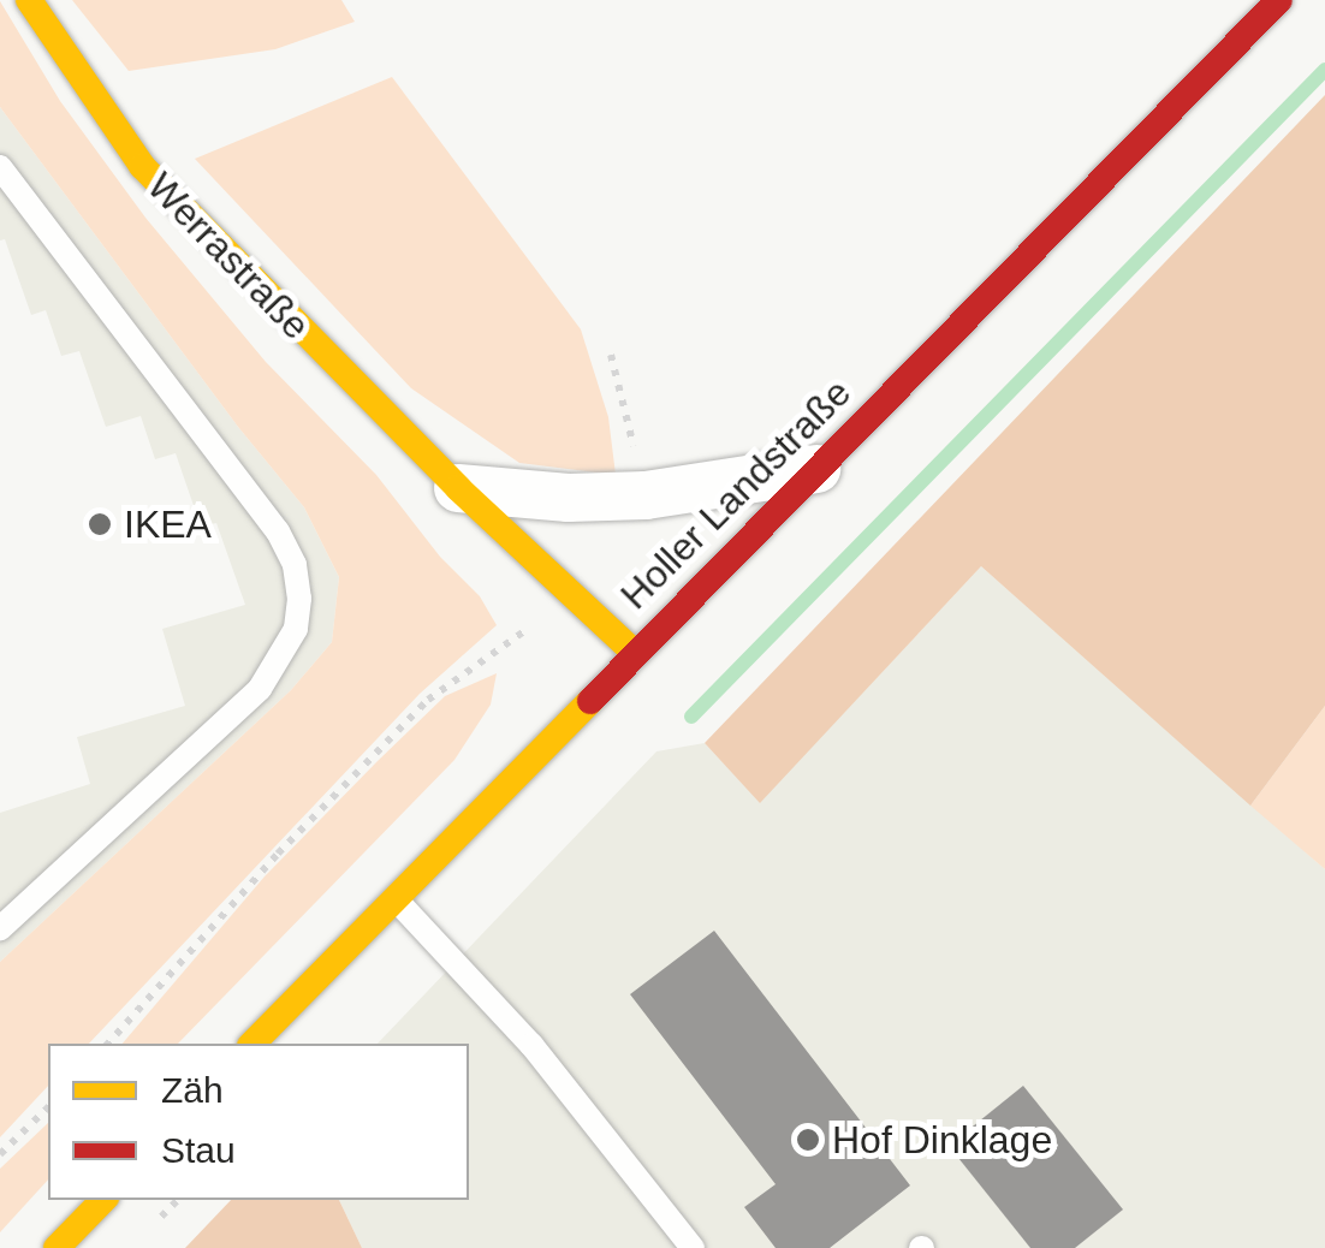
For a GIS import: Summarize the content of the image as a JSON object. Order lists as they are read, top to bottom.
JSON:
{
  "streets": {
    "main road": ["Werrastraße", "Holler Landstraße"]
  },
  "crossings": [
    ["Werrastraße", "Holler Landstraße"]
  ],
  "places": ["IKEA", "Hof Dinklage"],
  "legend": ["Zäh", "Stau"]
}
